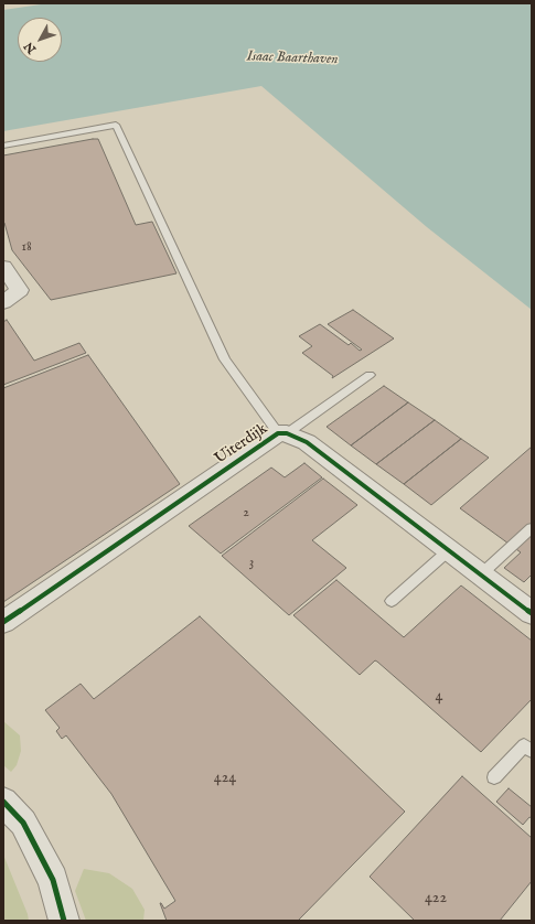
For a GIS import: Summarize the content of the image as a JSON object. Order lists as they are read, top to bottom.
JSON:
{
  "streets": {
    "street": ["Uiterdijk"]
  },
  "water": ["Isaac Baarthaven"],
  "house_numbers": [
    "18",
    "2",
    "3",
    "4",
    "424",
    "422"
  ],
  "north": "bottom left"
}
